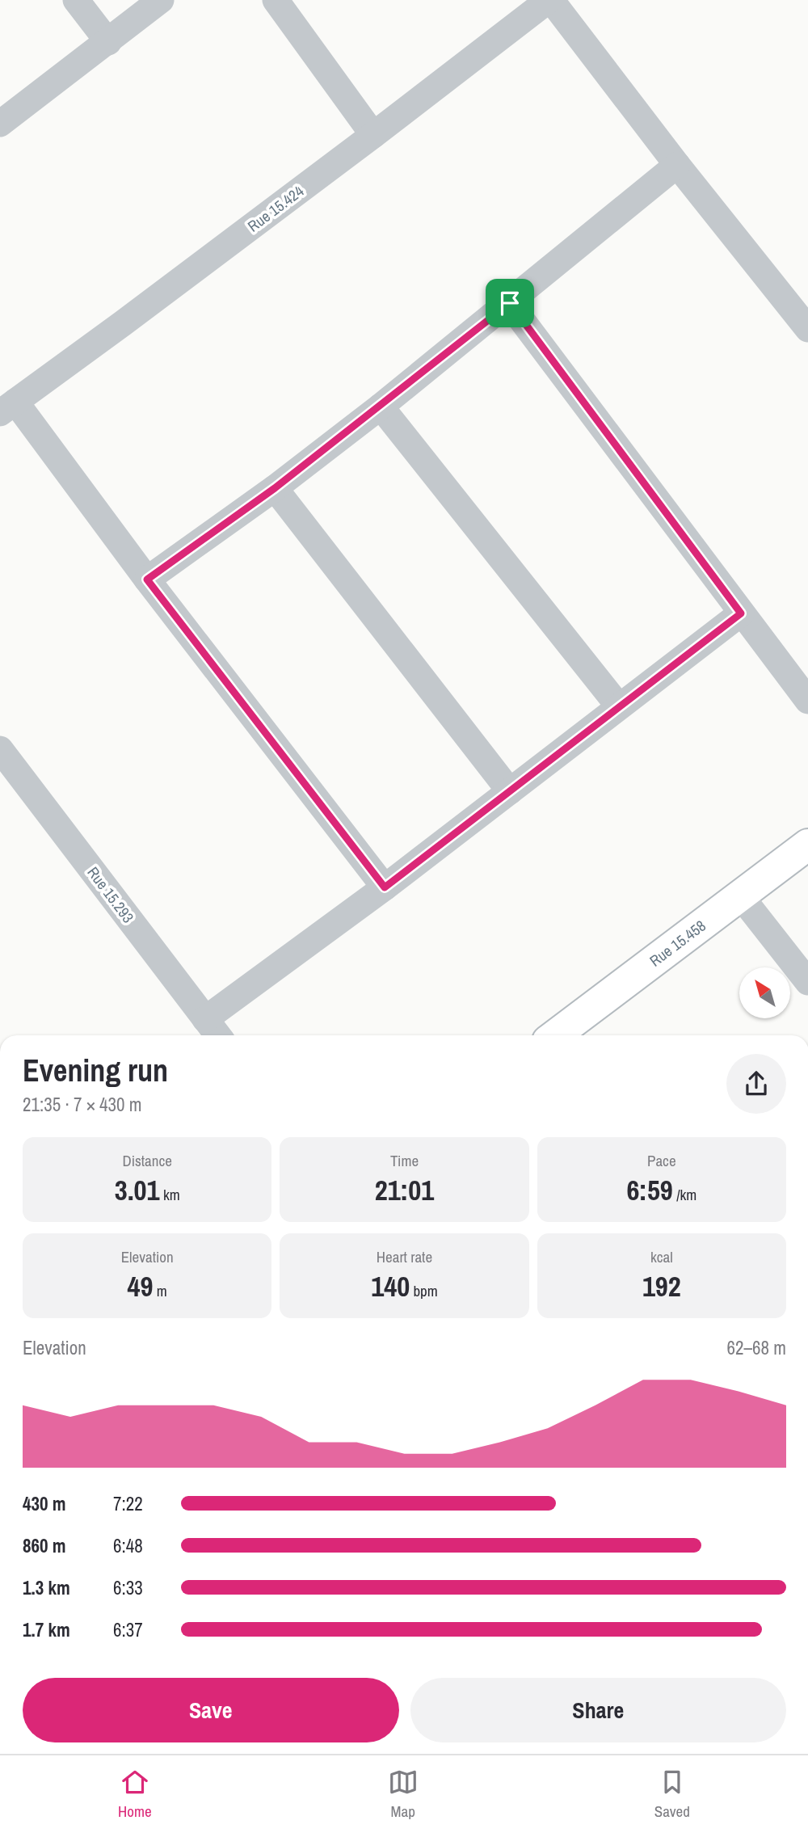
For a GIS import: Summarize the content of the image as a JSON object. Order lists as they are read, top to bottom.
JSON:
{
  "streets": {
    "main road": ["Rue 15.458"],
    "street": ["Rue 15.424", "Rue 15.293"]
  },
  "north": "top left",
  "page": {
    "heading": ["Evening run", "21:35 · 7 × 430 m"],
    "stats": [
      ["Distance", "3.01 km"],
      ["Time", "21:01"],
      ["Pace", "6:59 /km"],
      ["Elevation", "49 m"],
      ["Heart rate", "140 bpm"],
      ["kcal", "192"]
    ],
    "chart": ["Elevation", "62–68 m"],
    "list": [
      {
        "name": "430 m",
        "note": "7:22"
      },
      {
        "name": "860 m",
        "note": "6:48"
      },
      {
        "name": "1.3 km",
        "note": "6:33"
      },
      {
        "name": "1.7 km",
        "note": "6:37"
      }
    ],
    "buttons": ["Save", "Share"],
    "tabs": ["Home", "Map", "Saved"]
  }
}
